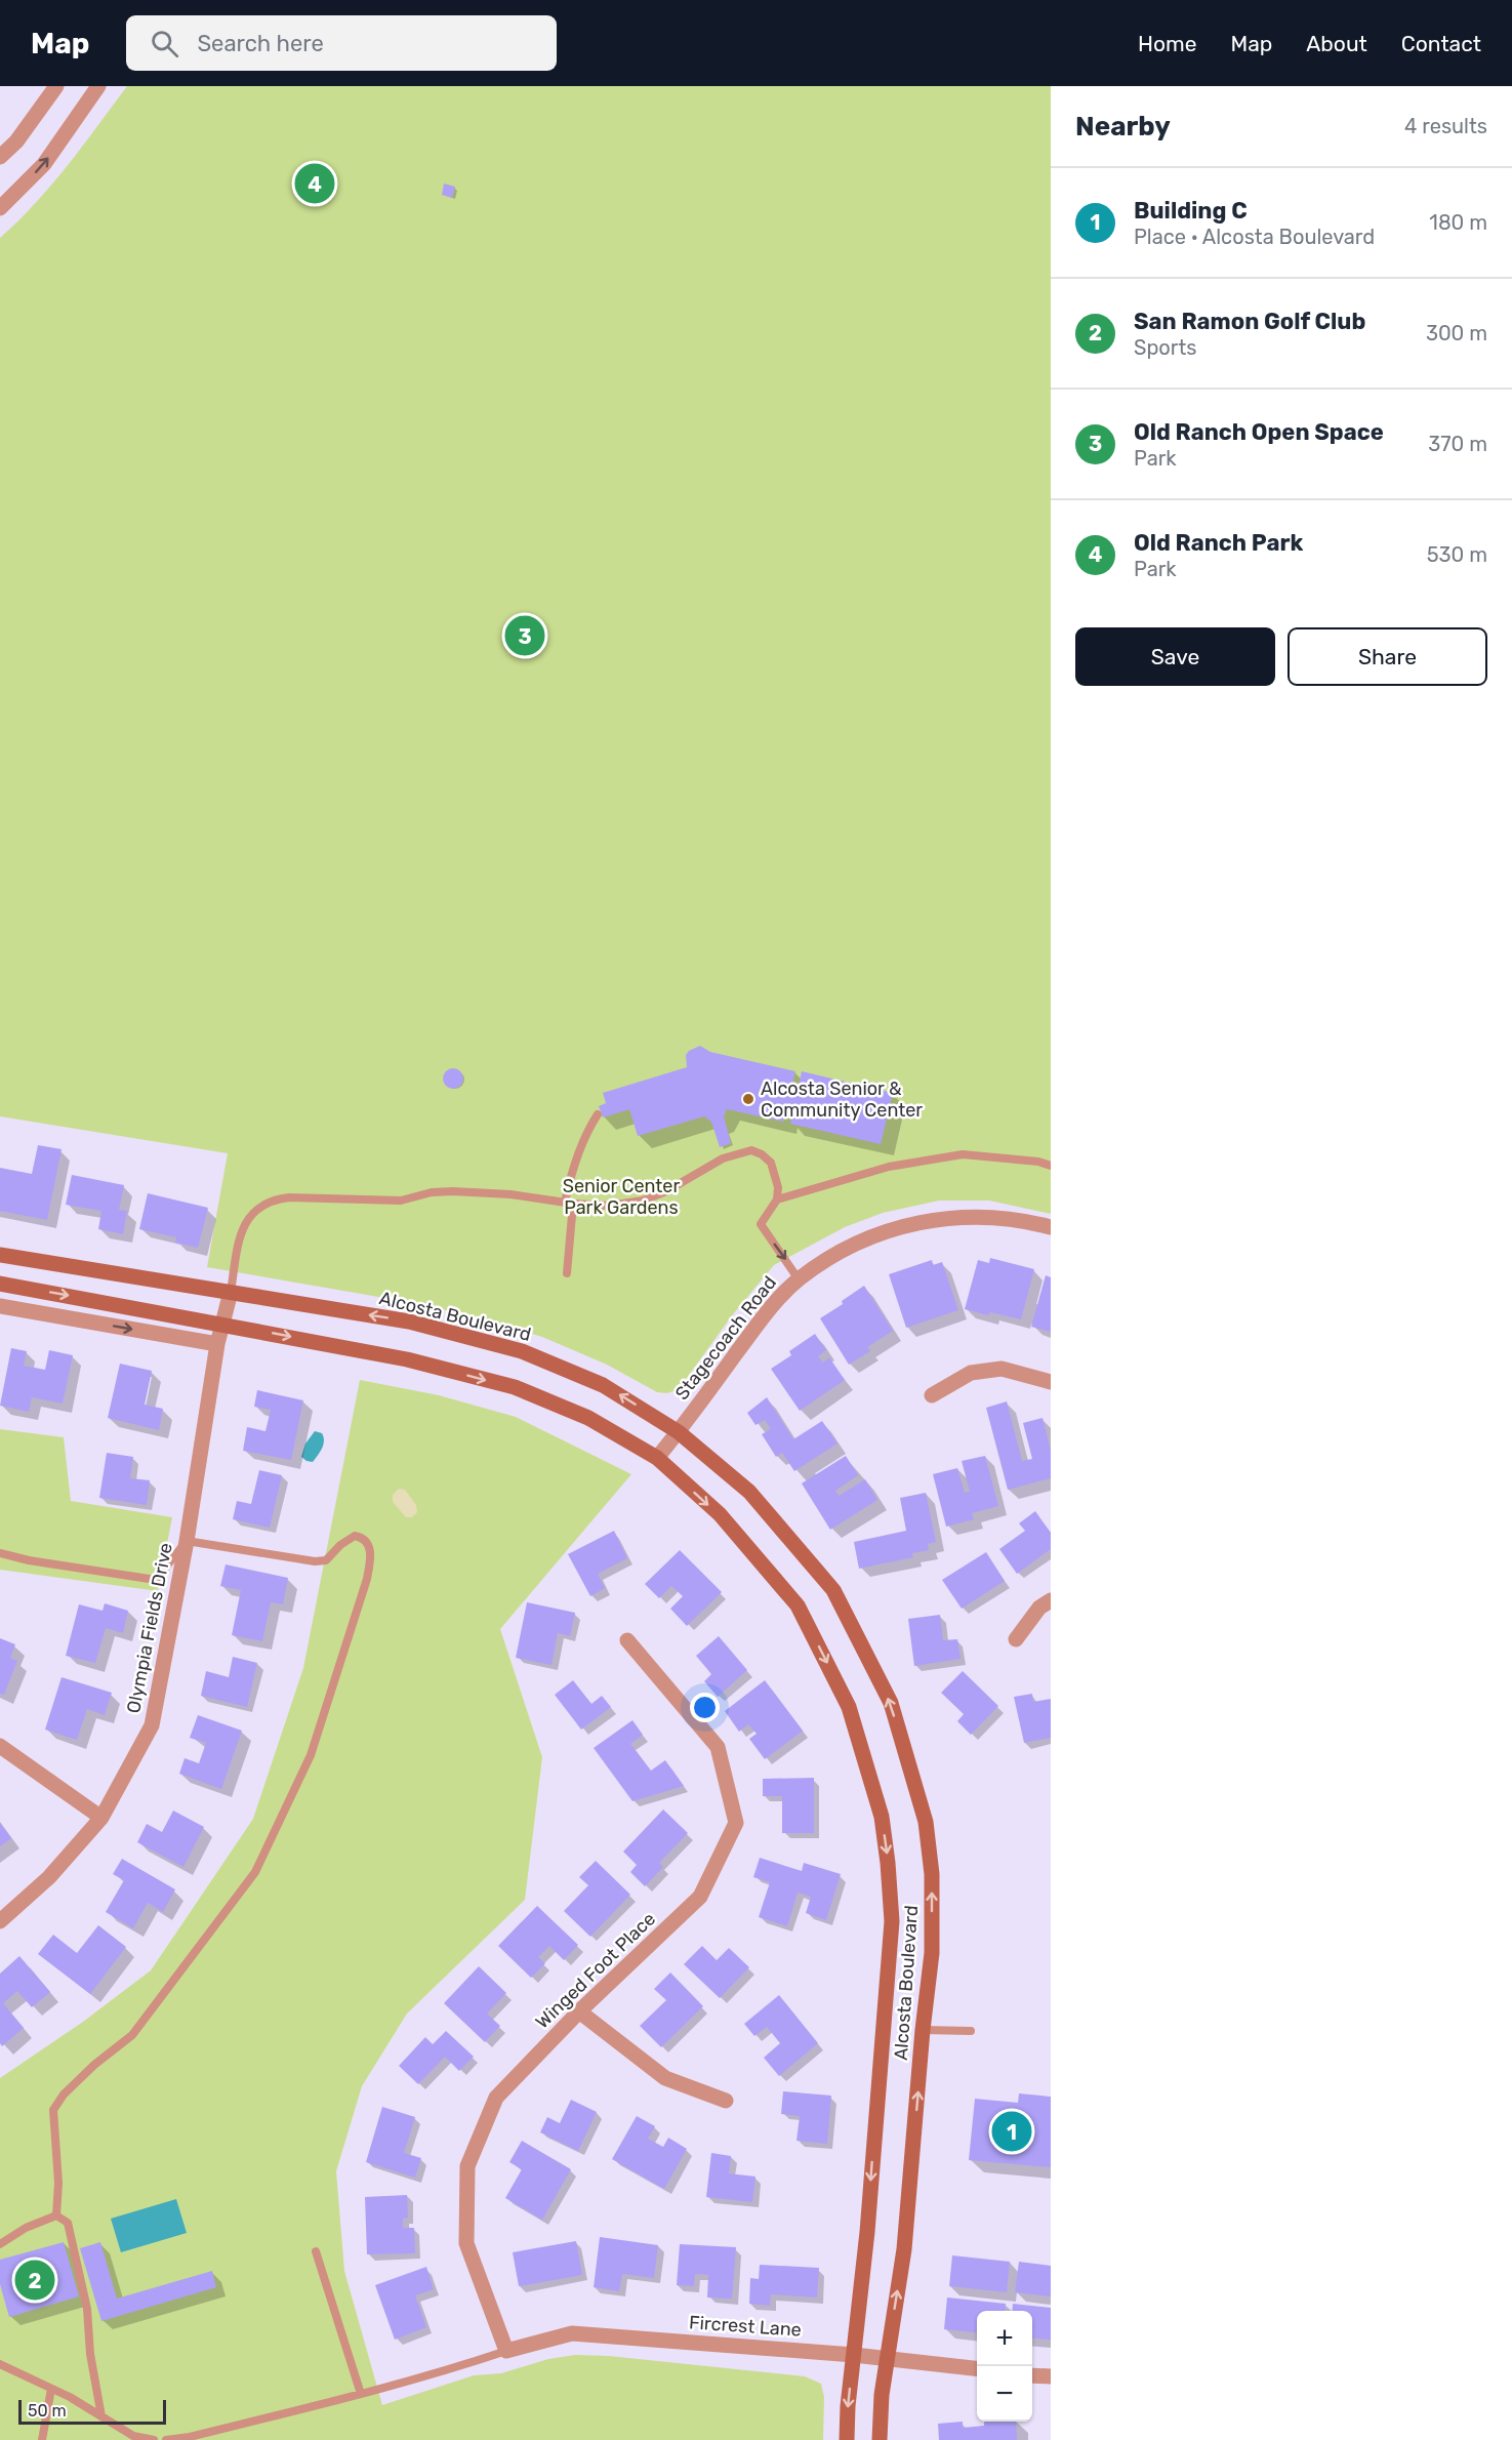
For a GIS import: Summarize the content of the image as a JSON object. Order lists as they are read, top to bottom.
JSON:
{
  "streets": {
    "main road": ["Alcosta Boulevard"],
    "street": [
      "Stagecoach Road",
      "Olympia Fields Drive",
      "Winged Foot Place",
      "Fircrest Lane"
    ]
  },
  "crossings": [
    ["Alcosta Boulevard", "Stagecoach Road"],
    ["Alcosta Boulevard", "Olympia Fields Drive"],
    ["Alcosta Boulevard", "Fircrest Lane"],
    ["Winged Foot Place", "Fircrest Lane"]
  ],
  "parks": ["Senior Center Park Gardens"],
  "places": ["Alcosta Senior & Community Center"],
  "scale_bar": "50 m",
  "page": {
    "header": "Map",
    "search": "Search here",
    "nav": [
      "Home",
      "Map",
      "About",
      "Contact"
    ],
    "heading": ["Nearby", "4 results"],
    "pins": [
      "4",
      "3",
      "1",
      "2"
    ],
    "list": [
      {
        "mark": "1",
        "name": "Building C",
        "note": "Place · Alcosta Boulevard",
        "value": "180 m"
      },
      {
        "mark": "2",
        "name": "San Ramon Golf Club",
        "note": "Sports",
        "value": "300 m"
      },
      {
        "mark": "3",
        "name": "Old Ranch Open Space",
        "note": "Park",
        "value": "370 m"
      },
      {
        "mark": "4",
        "name": "Old Ranch Park",
        "note": "Park",
        "value": "530 m"
      }
    ],
    "buttons": ["Save", "Share"],
    "map_buttons": ["+", "−"],
    "scale": "50 m"
  }
}
